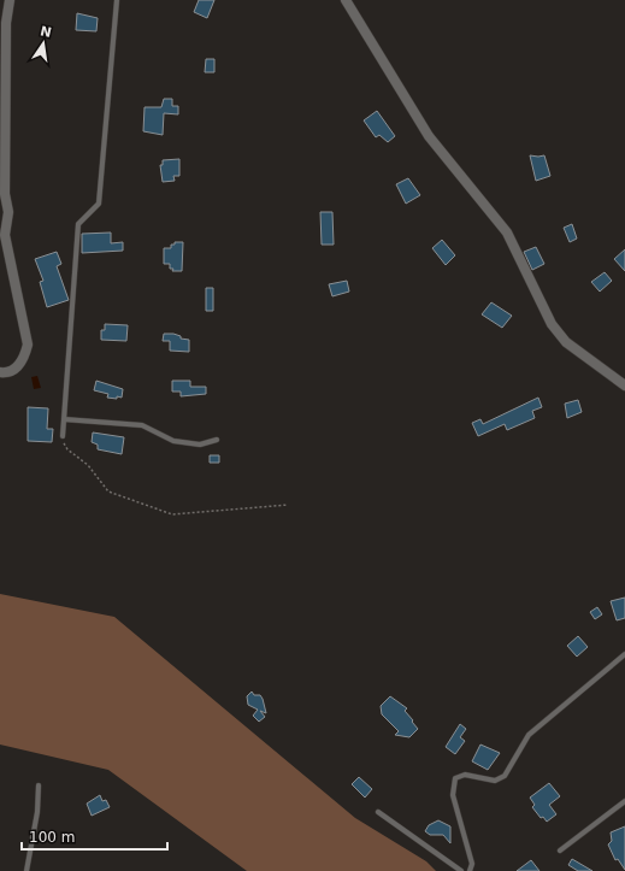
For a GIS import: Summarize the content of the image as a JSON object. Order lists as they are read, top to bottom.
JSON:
{
  "scale_bar": "100 m",
  "north": "top"
}
